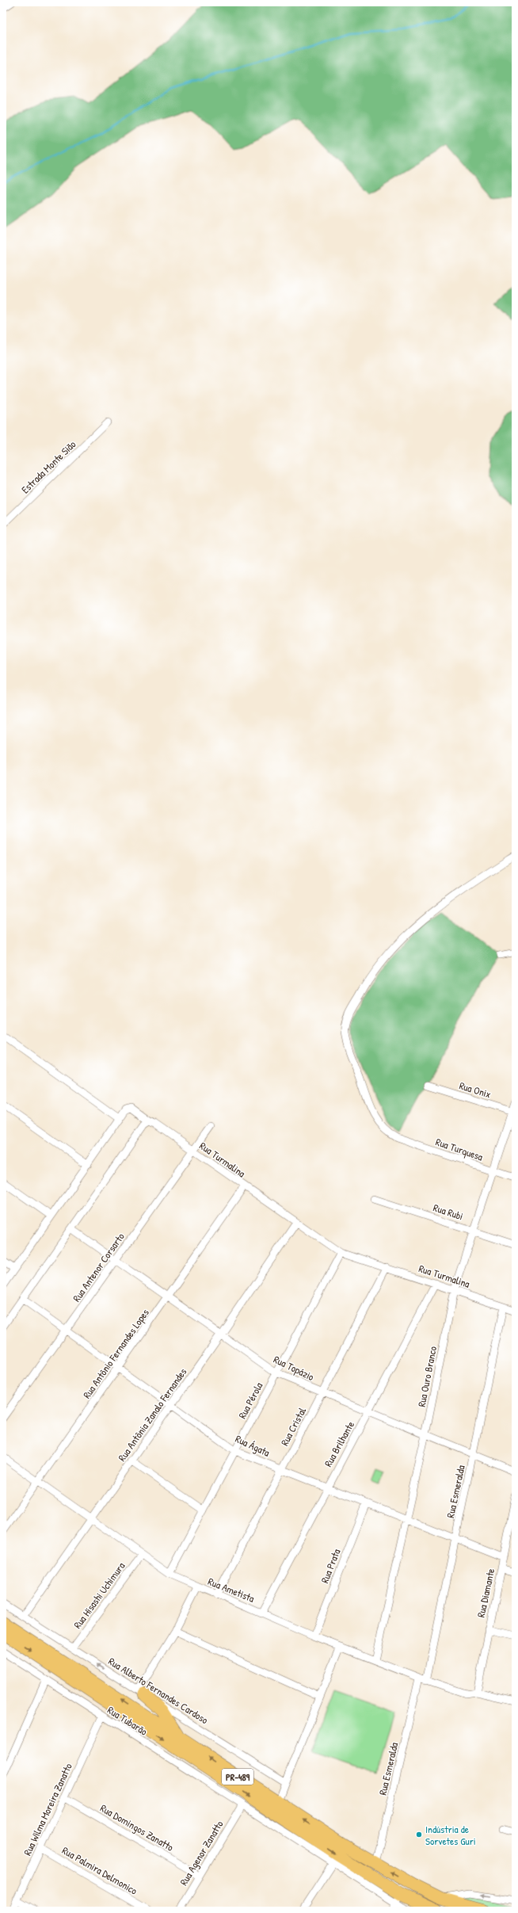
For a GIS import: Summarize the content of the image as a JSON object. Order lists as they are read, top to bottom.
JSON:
{
  "streets": {
    "main road": ["PR-489"],
    "street": [
      "Estrada Monte Sião",
      "Rua Onix",
      "Rua Turquesa",
      "Rua Turmalina",
      "Rua Rubi",
      "Rua Antenor Corsarto",
      "Rua Antônio Fernandes Lopes",
      "Rua Topázio",
      "Rua Ouro Branco",
      "Rua Pérola",
      "Rua Antônia Zanalo Fernandes",
      "Rua Cristal",
      "Rua Brilhante",
      "Rua Ágata",
      "Rua Esmeralda",
      "Rua Prata",
      "Rua Ametista",
      "Rua Diamante",
      "Rua Hisashi Uchimura",
      "Rua Alberto Fernandes Cardoso",
      "Rua Tubarão",
      "Rua Wilma Moreira Zanatto",
      "Rua Domingos Zanatto",
      "Rua Agenor Zanatto",
      "Rua Palmira Delmonico"
    ]
  },
  "crossings": [
    ["Rua Onix", "Rua Ouro Branco"],
    ["Rua Turquesa", "Rua Ouro Branco"],
    ["Rua Turmalina", "Rua Antenor Corsarto"],
    ["Rua Turmalina", "Rua Antônio Fernandes Lopes"],
    ["Rua Turmalina", "Rua Ouro Branco"],
    ["Rua Turmalina", "Rua Pérola"],
    ["Rua Turmalina", "Rua Antônia Zanalo Fernandes"],
    ["Rua Turmalina", "Rua Cristal"],
    ["Rua Turmalina", "Rua Brilhante"],
    ["Rua Turmalina", "Rua Esmeralda"],
    ["Rua Rubi", "Rua Ouro Branco"],
    ["Rua Antenor Corsarto", "Rua Topázio"],
    ["Rua Antenor Corsarto", "Rua Ágata"],
    ["Rua Antônio Fernandes Lopes", "Rua Topázio"],
    ["Rua Antônio Fernandes Lopes", "Rua Ágata"],
    ["Rua Antônio Fernandes Lopes", "Rua Ametista"],
    ["Rua Topázio", "Rua Ouro Branco"],
    ["Rua Topázio", "Rua Pérola"],
    ["Rua Topázio", "Rua Antônia Zanalo Fernandes"],
    ["Rua Topázio", "Rua Cristal"],
    ["Rua Topázio", "Rua Brilhante"],
    ["Rua Topázio", "Rua Esmeralda"],
    ["Rua Ouro Branco", "Rua Ágata"],
    ["Rua Ouro Branco", "Rua Ametista"],
    ["Rua Pérola", "Rua Ágata"],
    ["Rua Pérola", "Rua Ametista"],
    ["Rua Antônia Zanalo Fernandes", "Rua Ágata"],
    ["Rua Antônia Zanalo Fernandes", "Rua Ametista"],
    ["Rua Antônia Zanalo Fernandes", "Rua Alberto Fernandes Cardoso"],
    ["Rua Cristal", "Rua Ágata"],
    ["Rua Cristal", "Rua Ametista"],
    ["Rua Brilhante", "Rua Ágata"],
    ["Rua Brilhante", "Rua Ametista"],
    ["Rua Ágata", "Rua Esmeralda"],
    ["Rua Ágata", "Rua Prata"],
    ["Rua Ágata", "Rua Diamante"],
    ["Rua Esmeralda", "Rua Ametista"],
    ["Rua Esmeralda", "PR-489"],
    ["Rua Prata", "Rua Ametista"],
    ["Rua Ametista", "Rua Diamante"],
    ["Rua Ametista", "Rua Hisashi Uchimura"],
    ["Rua Hisashi Uchimura", "Rua Alberto Fernandes Cardoso"],
    ["Rua Tubarão", "PR-489"],
    ["Rua Tubarão", "Rua Wilma Moreira Zanatto"],
    ["Rua Tubarão", "Rua Agenor Zanatto"],
    ["Rua Wilma Moreira Zanatto", "Rua Domingos Zanatto"],
    ["Rua Wilma Moreira Zanatto", "Rua Palmira Delmonico"],
    ["Rua Domingos Zanatto", "Rua Agenor Zanatto"]
  ],
  "places": ["Indústria de Sorvetes Guri"]
}
